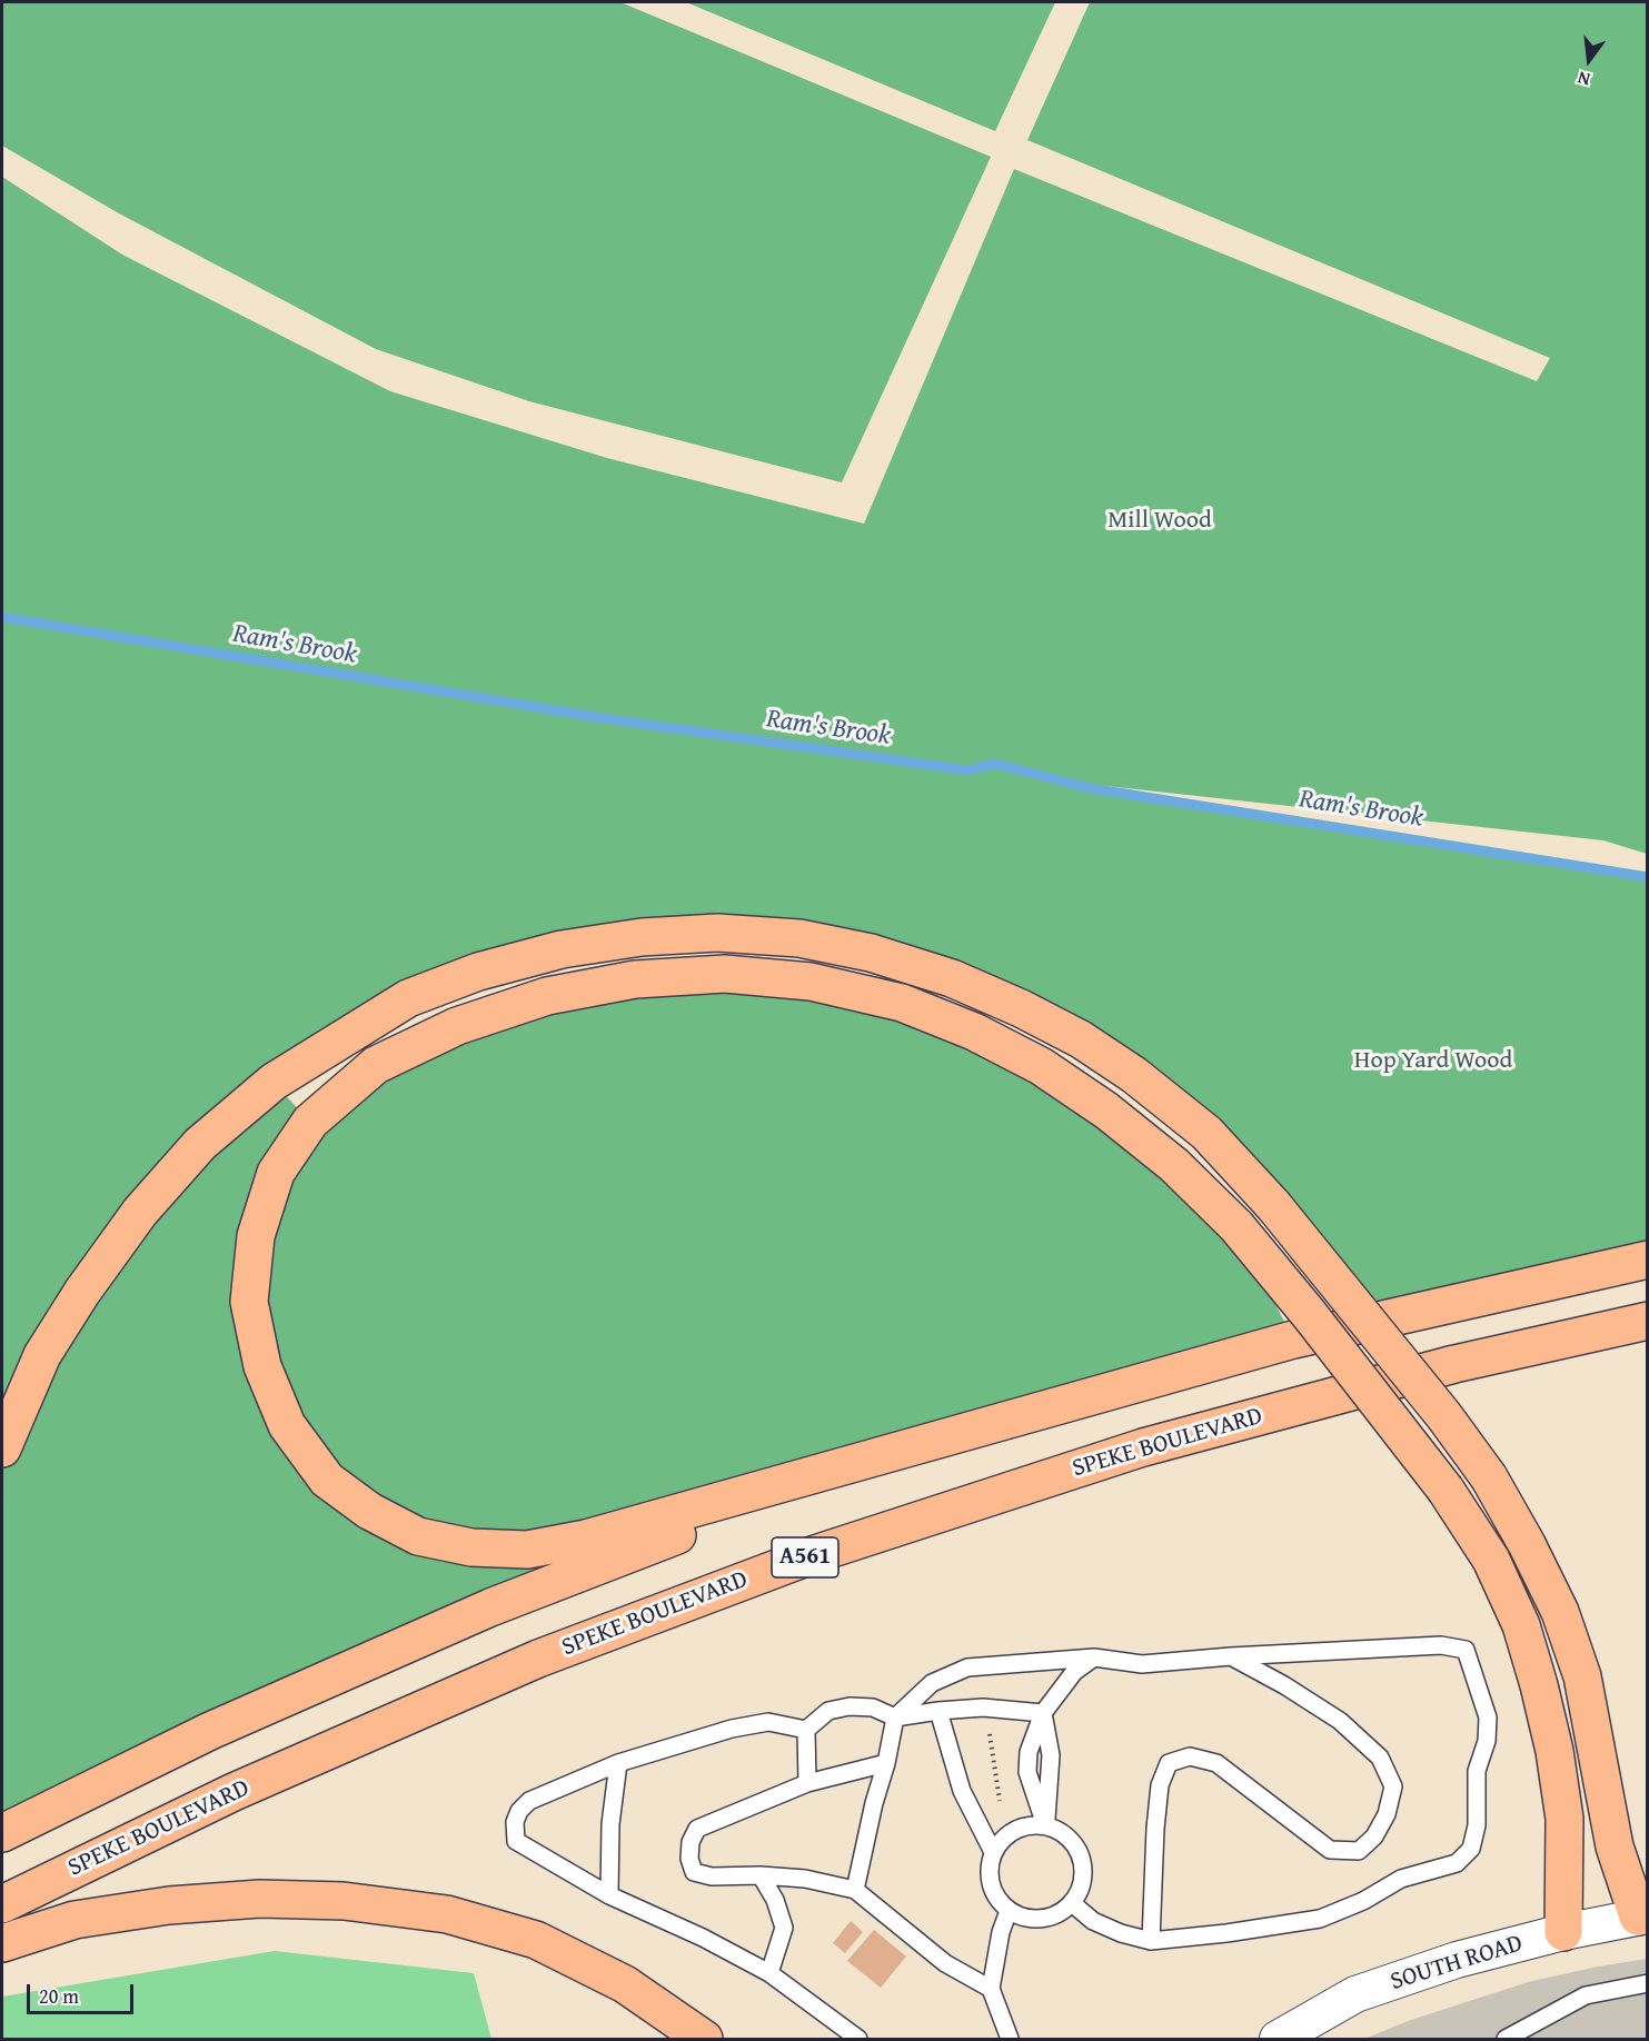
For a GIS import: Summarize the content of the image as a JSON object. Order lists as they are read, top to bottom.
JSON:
{
  "streets": {
    "highway": ["SPEKE BOULEVARD", "A561"],
    "street": ["SOUTH ROAD"]
  },
  "water": ["Ram's Brook"],
  "parks": ["Mill Wood", "Hop Yard Wood"],
  "scale_bar": "20 m",
  "north": "bottom"
}
